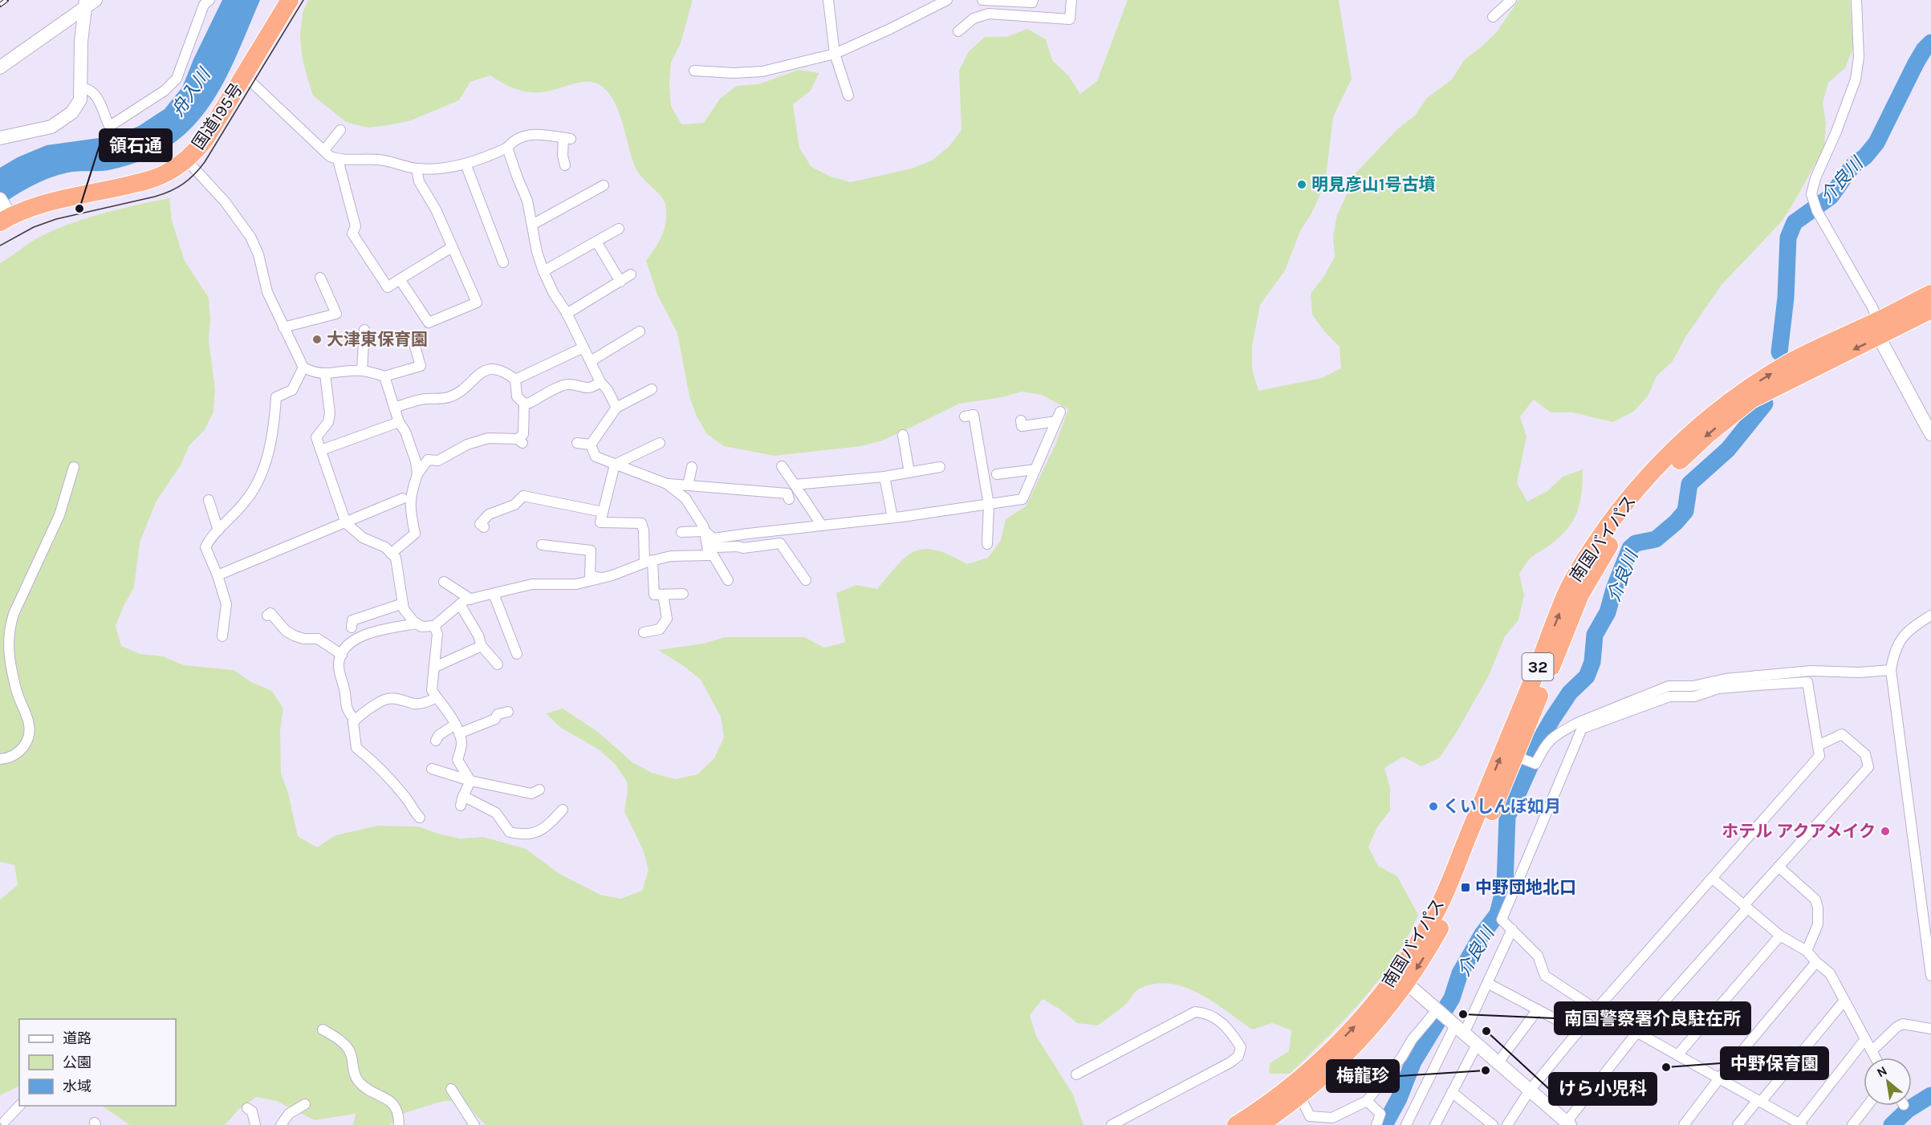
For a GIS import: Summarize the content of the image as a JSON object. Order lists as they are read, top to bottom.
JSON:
{
  "streets": {
    "highway": ["国道195号", "南国バイパス", "32"]
  },
  "water": ["舟入川", "介良川"],
  "places": {
    "other": [
      "明見彦山1号古墳",
      "領石通",
      "大津東保育園",
      "くいしんぼ如月",
      "ホテル アクアメイク",
      "南国警察署介良駐在所",
      "けら小児科",
      "中野保育園",
      "梅龍珍"
    ],
    "transit": ["中野団地北口"]
  },
  "legend": ["道路", "公園", "水域"],
  "north": "top left"
}
